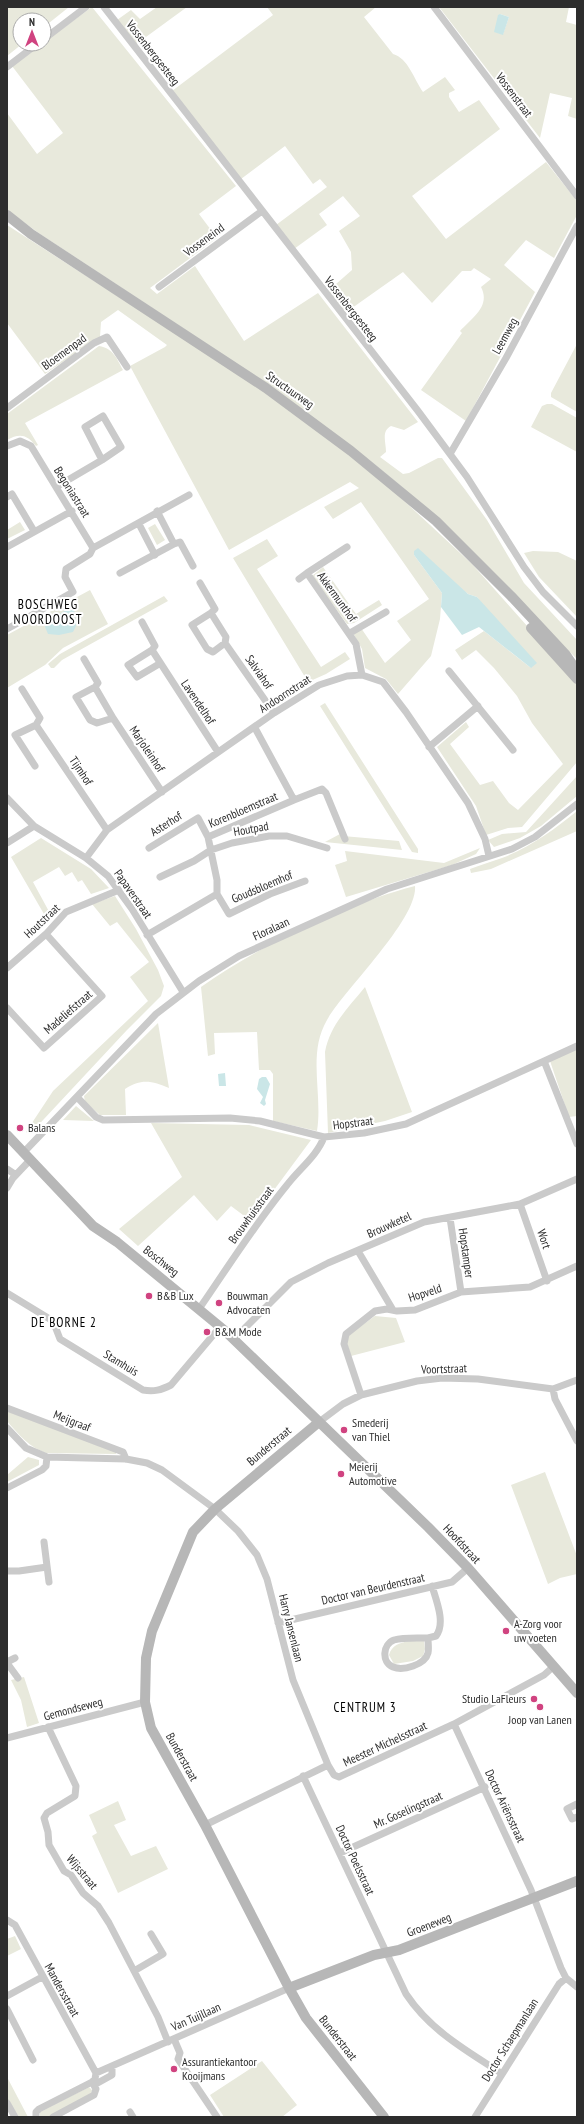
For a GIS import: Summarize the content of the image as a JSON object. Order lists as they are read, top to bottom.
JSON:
{
  "streets": {
    "street": [
      "Vossenbergsesteeg",
      "Vossenstraat",
      "Vosseneind",
      "Leemweg",
      "Bloemenpad",
      "Structuurweg",
      "Begoniastraat",
      "Akkermunthof",
      "Salviahof",
      "Andoornstraat",
      "Lavendelhof",
      "Marjoleinhof",
      "Tijmhof",
      "Korenbloemstraat",
      "Asterhof",
      "Houtpad",
      "Goudsbloemhof",
      "Papaverstraat",
      "Houtstraat",
      "Floralaan",
      "Madeliefstraat",
      "Hopstraat",
      "Brouwhuisstraat",
      "Brouwketel",
      "Wort",
      "Hopstamper",
      "Boschweg",
      "Hopveld",
      "Stamhuis",
      "Voortstraat",
      "Meijgraaf",
      "Bunderstraat",
      "Hoofdstraat",
      "Doctor van Beurdenstraat",
      "Harry Jansenlaan",
      "Gemondseweg",
      "Meester Michelsstraat",
      "Doctor Ariënsstraat",
      "Mr. Goselingstraat",
      "Doctor Poelsstraat",
      "Wijsstraat",
      "Groeneweg",
      "Mandersstraat",
      "Van Tuijllaan",
      "Doctor Schaepmanlaan"
    ]
  },
  "crossings": [
    ["Vossenbergsesteeg", "Vosseneind"],
    ["Vossenbergsesteeg", "Leemweg"],
    ["Akkermunthof", "Andoornstraat"],
    ["Salviahof", "Andoornstraat"],
    ["Andoornstraat", "Lavendelhof"],
    ["Andoornstraat", "Marjoleinhof"],
    ["Andoornstraat", "Tijmhof"],
    ["Andoornstraat", "Korenbloemstraat"],
    ["Andoornstraat", "Papaverstraat"],
    ["Andoornstraat", "Floralaan"],
    ["Korenbloemstraat", "Asterhof"],
    ["Korenbloemstraat", "Houtpad"],
    ["Korenbloemstraat", "Goudsbloemhof"],
    ["Papaverstraat", "Houtstraat"],
    ["Papaverstraat", "Floralaan"],
    ["Houtstraat", "Madeliefstraat"],
    ["Floralaan", "Hopstraat"],
    ["Floralaan", "Boschweg"],
    ["Hopstraat", "Brouwhuisstraat"],
    ["Brouwhuisstraat", "Boschweg"],
    ["Brouwketel", "Wort"],
    ["Brouwketel", "Hopstamper"],
    ["Brouwketel", "Boschweg"],
    ["Wort", "Hopveld"],
    ["Hopstamper", "Hopveld"],
    ["Boschweg", "Stamhuis"],
    ["Boschweg", "Voortstraat"],
    ["Boschweg", "Bunderstraat"],
    ["Boschweg", "Hoofdstraat"],
    ["Hopveld", "Voortstraat"],
    ["Voortstraat", "Bunderstraat"],
    ["Voortstraat", "Hoofdstraat"],
    ["Meijgraaf", "Bunderstraat"],
    ["Meijgraaf", "Harry Jansenlaan"],
    ["Bunderstraat", "Hoofdstraat"],
    ["Bunderstraat", "Harry Jansenlaan"],
    ["Bunderstraat", "Gemondseweg"],
    ["Bunderstraat", "Meester Michelsstraat"],
    ["Bunderstraat", "Groeneweg"],
    ["Bunderstraat", "Van Tuijllaan"],
    ["Hoofdstraat", "Doctor van Beurdenstraat"],
    ["Hoofdstraat", "Meester Michelsstraat"],
    ["Doctor van Beurdenstraat", "Harry Jansenlaan"],
    ["Harry Jansenlaan", "Meester Michelsstraat"],
    ["Gemondseweg", "Wijsstraat"],
    ["Meester Michelsstraat", "Doctor Ariënsstraat"],
    ["Meester Michelsstraat", "Doctor Poelsstraat"],
    ["Doctor Ariënsstraat", "Mr. Goselingstraat"],
    ["Doctor Ariënsstraat", "Groeneweg"],
    ["Doctor Ariënsstraat", "Doctor Schaepmanlaan"],
    ["Mr. Goselingstraat", "Doctor Poelsstraat"],
    ["Doctor Poelsstraat", "Groeneweg"],
    ["Doctor Poelsstraat", "Doctor Schaepmanlaan"],
    ["Wijsstraat", "Van Tuijllaan"],
    ["Groeneweg", "Van Tuijllaan"],
    ["Mandersstraat", "Van Tuijllaan"]
  ],
  "districts": ["BOSCHWEG NOORDOOST", "DE BORNE 2", "CENTRUM 3"],
  "places": [
    "Balans",
    "B&B Lux",
    "Bouwman Advocaten",
    "B&M Mode",
    "Smederij van Thiel",
    "Meierij Automotive",
    "A-Zorg voor uw voeten",
    "Studio LaFleurs",
    "Joop van Lanen",
    "Assurantiekantoor Kooijmans"
  ],
  "north": "top"
}
